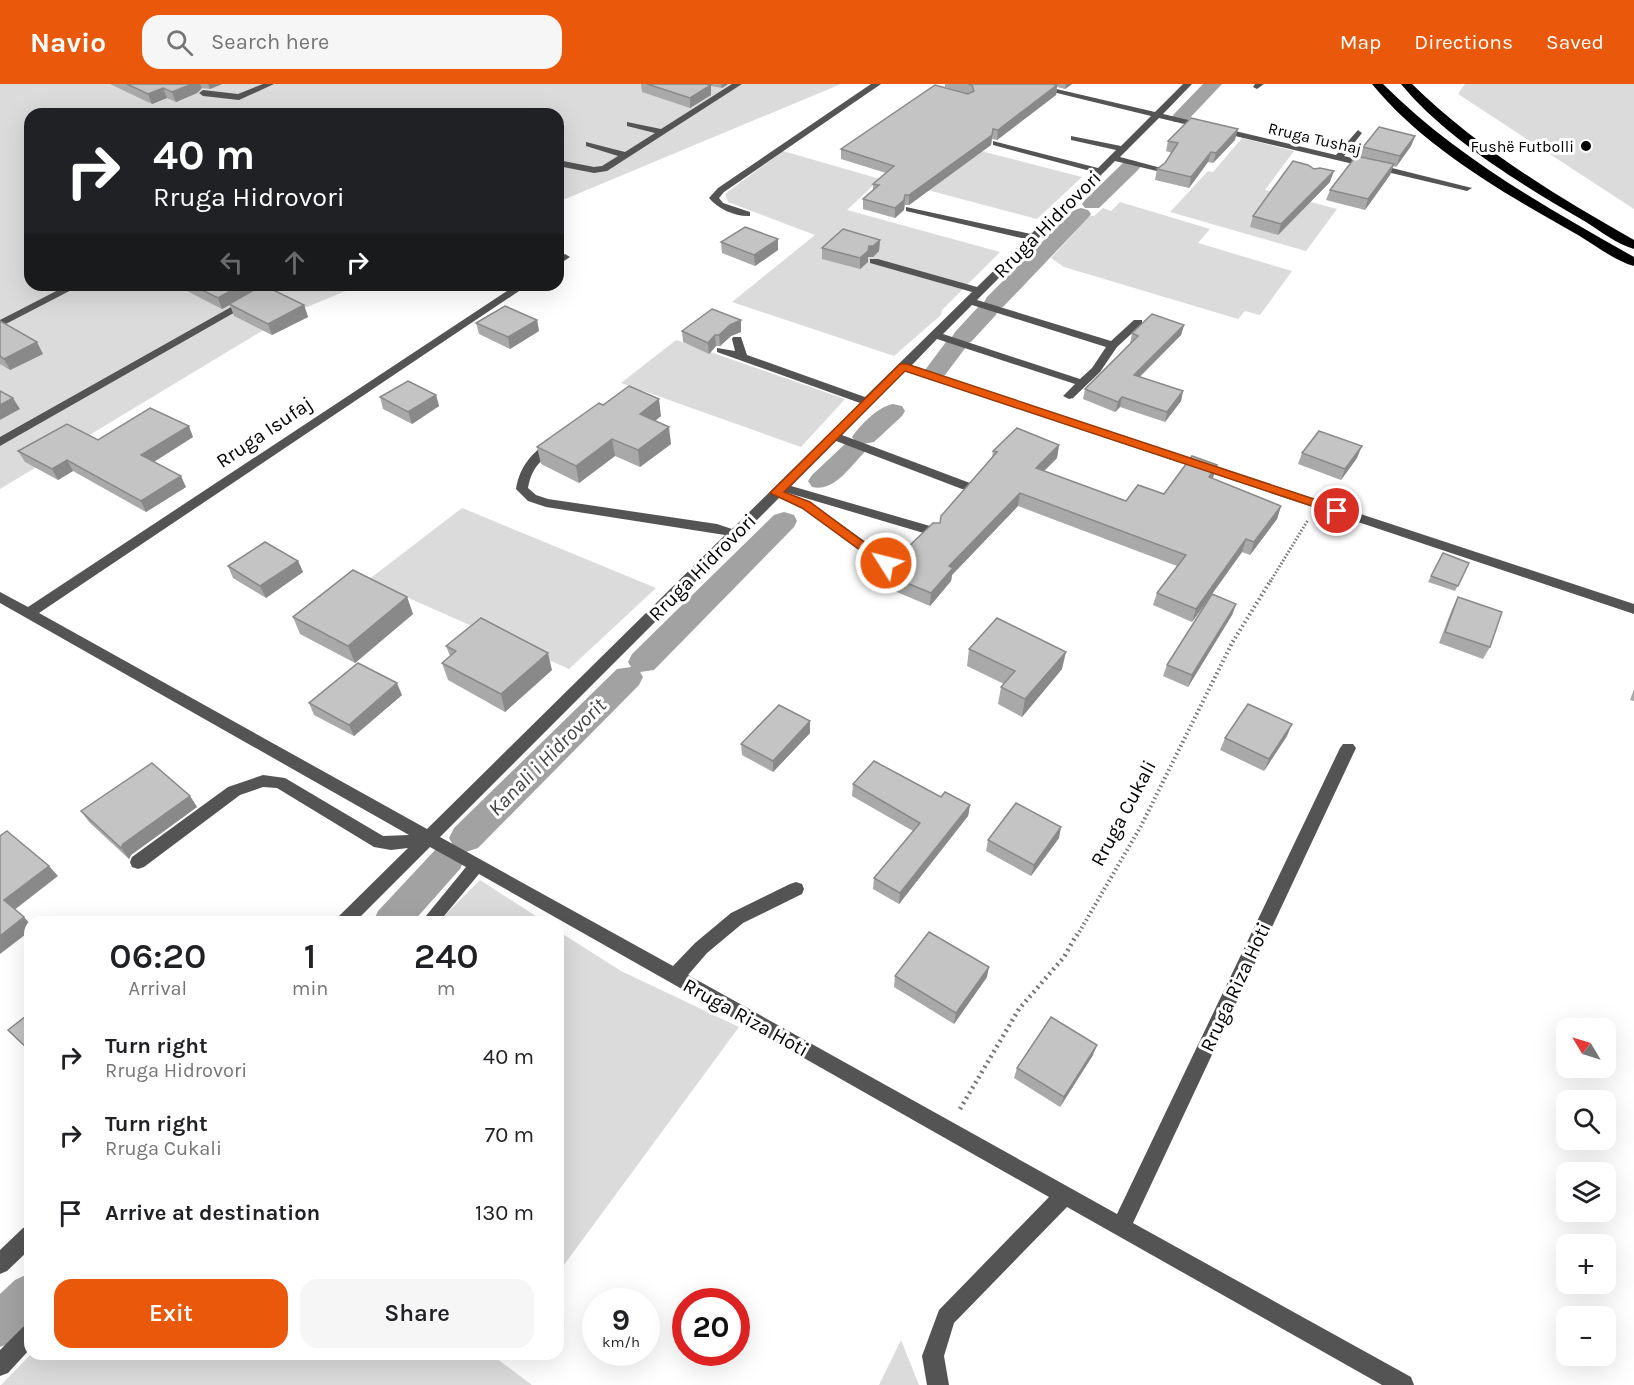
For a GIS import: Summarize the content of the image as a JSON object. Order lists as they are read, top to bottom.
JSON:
{
  "streets": {
    "street": [
      "Rruga Tushaj",
      "Rruga Hidrovori",
      "Rruga Isufaj",
      "Rruga Riza Hoti"
    ],
    "path": ["Rruga Cukali"]
  },
  "crossings": [
    ["Rruga Tushaj", "Rruga Hidrovori"],
    ["Rruga Hidrovori", "Rruga Riza Hoti"],
    ["Rruga Cukali", "Rruga Riza Hoti"]
  ],
  "water": ["Kanali i Hidrovorit"],
  "places": ["Fushë Futbolli"],
  "north": "top left",
  "page": {
    "header": "Navio",
    "search": "Search here",
    "nav": ["Map", "Directions", "Saved"],
    "turn": ["40 m", "Rruga Hidrovori"],
    "eta": [
      "06:20",
      "Arrival",
      "1",
      "min",
      "240",
      "m"
    ],
    "map_buttons": ["+", "−"],
    "list": [
      {
        "name": "Turn right",
        "note": "Rruga Hidrovori",
        "value": "40 m"
      },
      {
        "name": "Turn right",
        "note": "Rruga Cukali",
        "value": "70 m"
      },
      {
        "name": "Arrive at destination",
        "value": "130 m"
      }
    ],
    "buttons": ["Exit", "Share"],
    "speed": "9 km/h",
    "limit": "20"
  }
}
